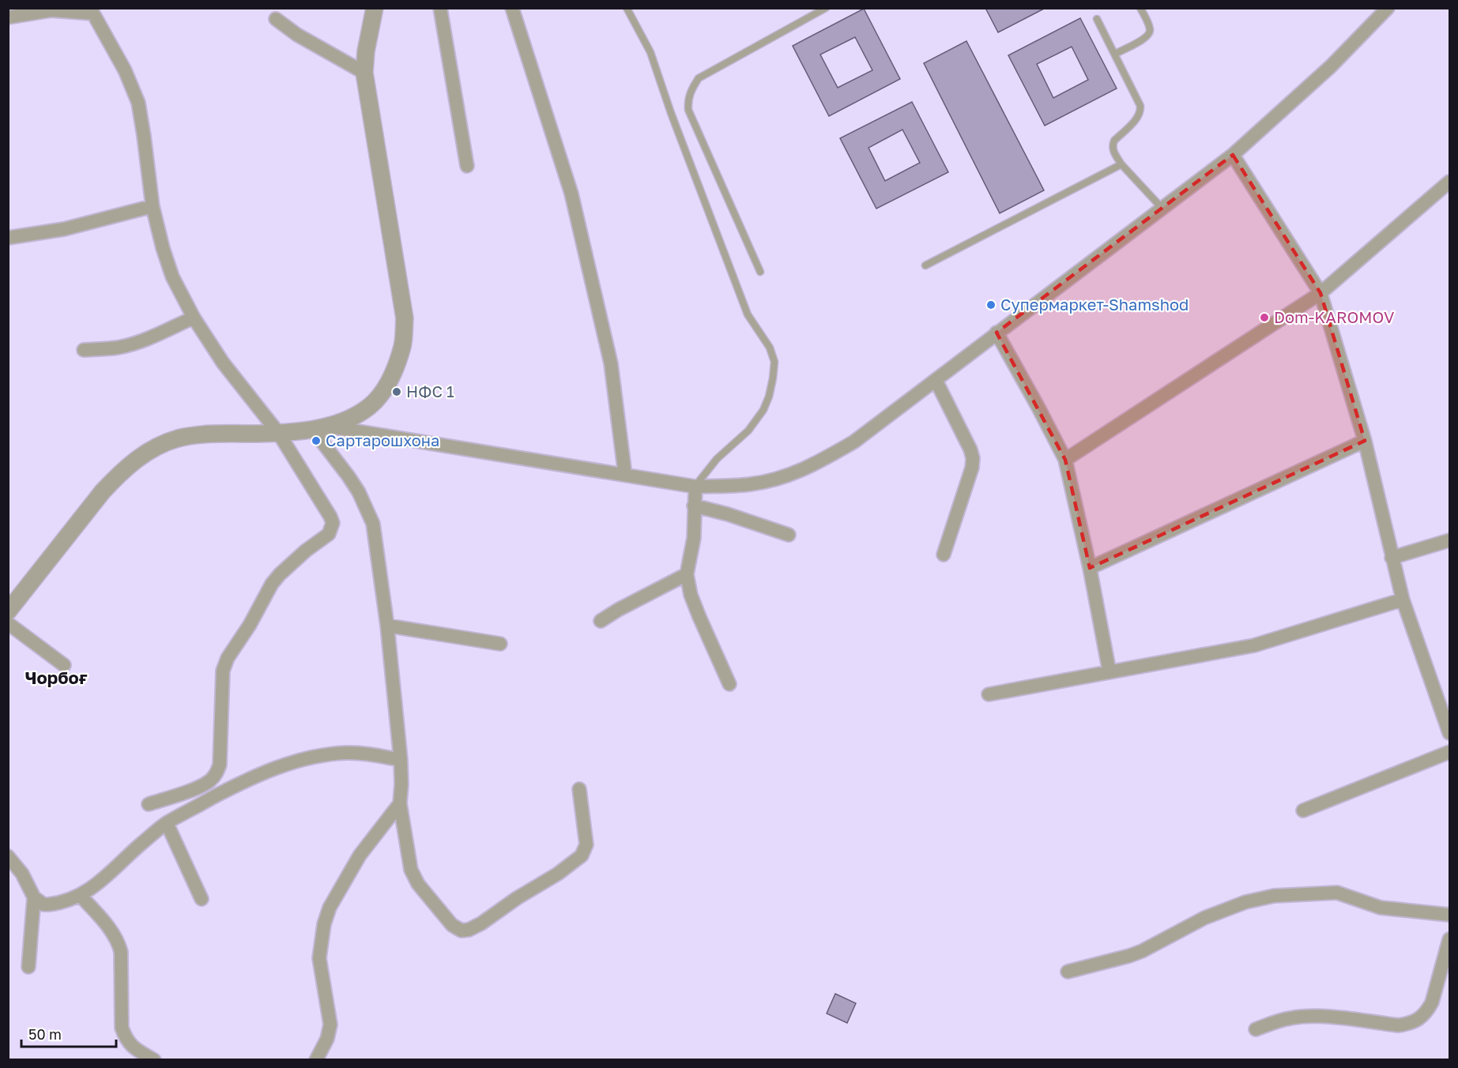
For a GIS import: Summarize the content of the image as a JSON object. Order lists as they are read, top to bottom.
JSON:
{
  "districts": ["Чорбоғ"],
  "places": [
    "Супермаркет-Shamshod",
    "Dom-KAROMOV",
    "НФС 1",
    "Сартарошхона"
  ],
  "scale_bar": "50 m"
}
